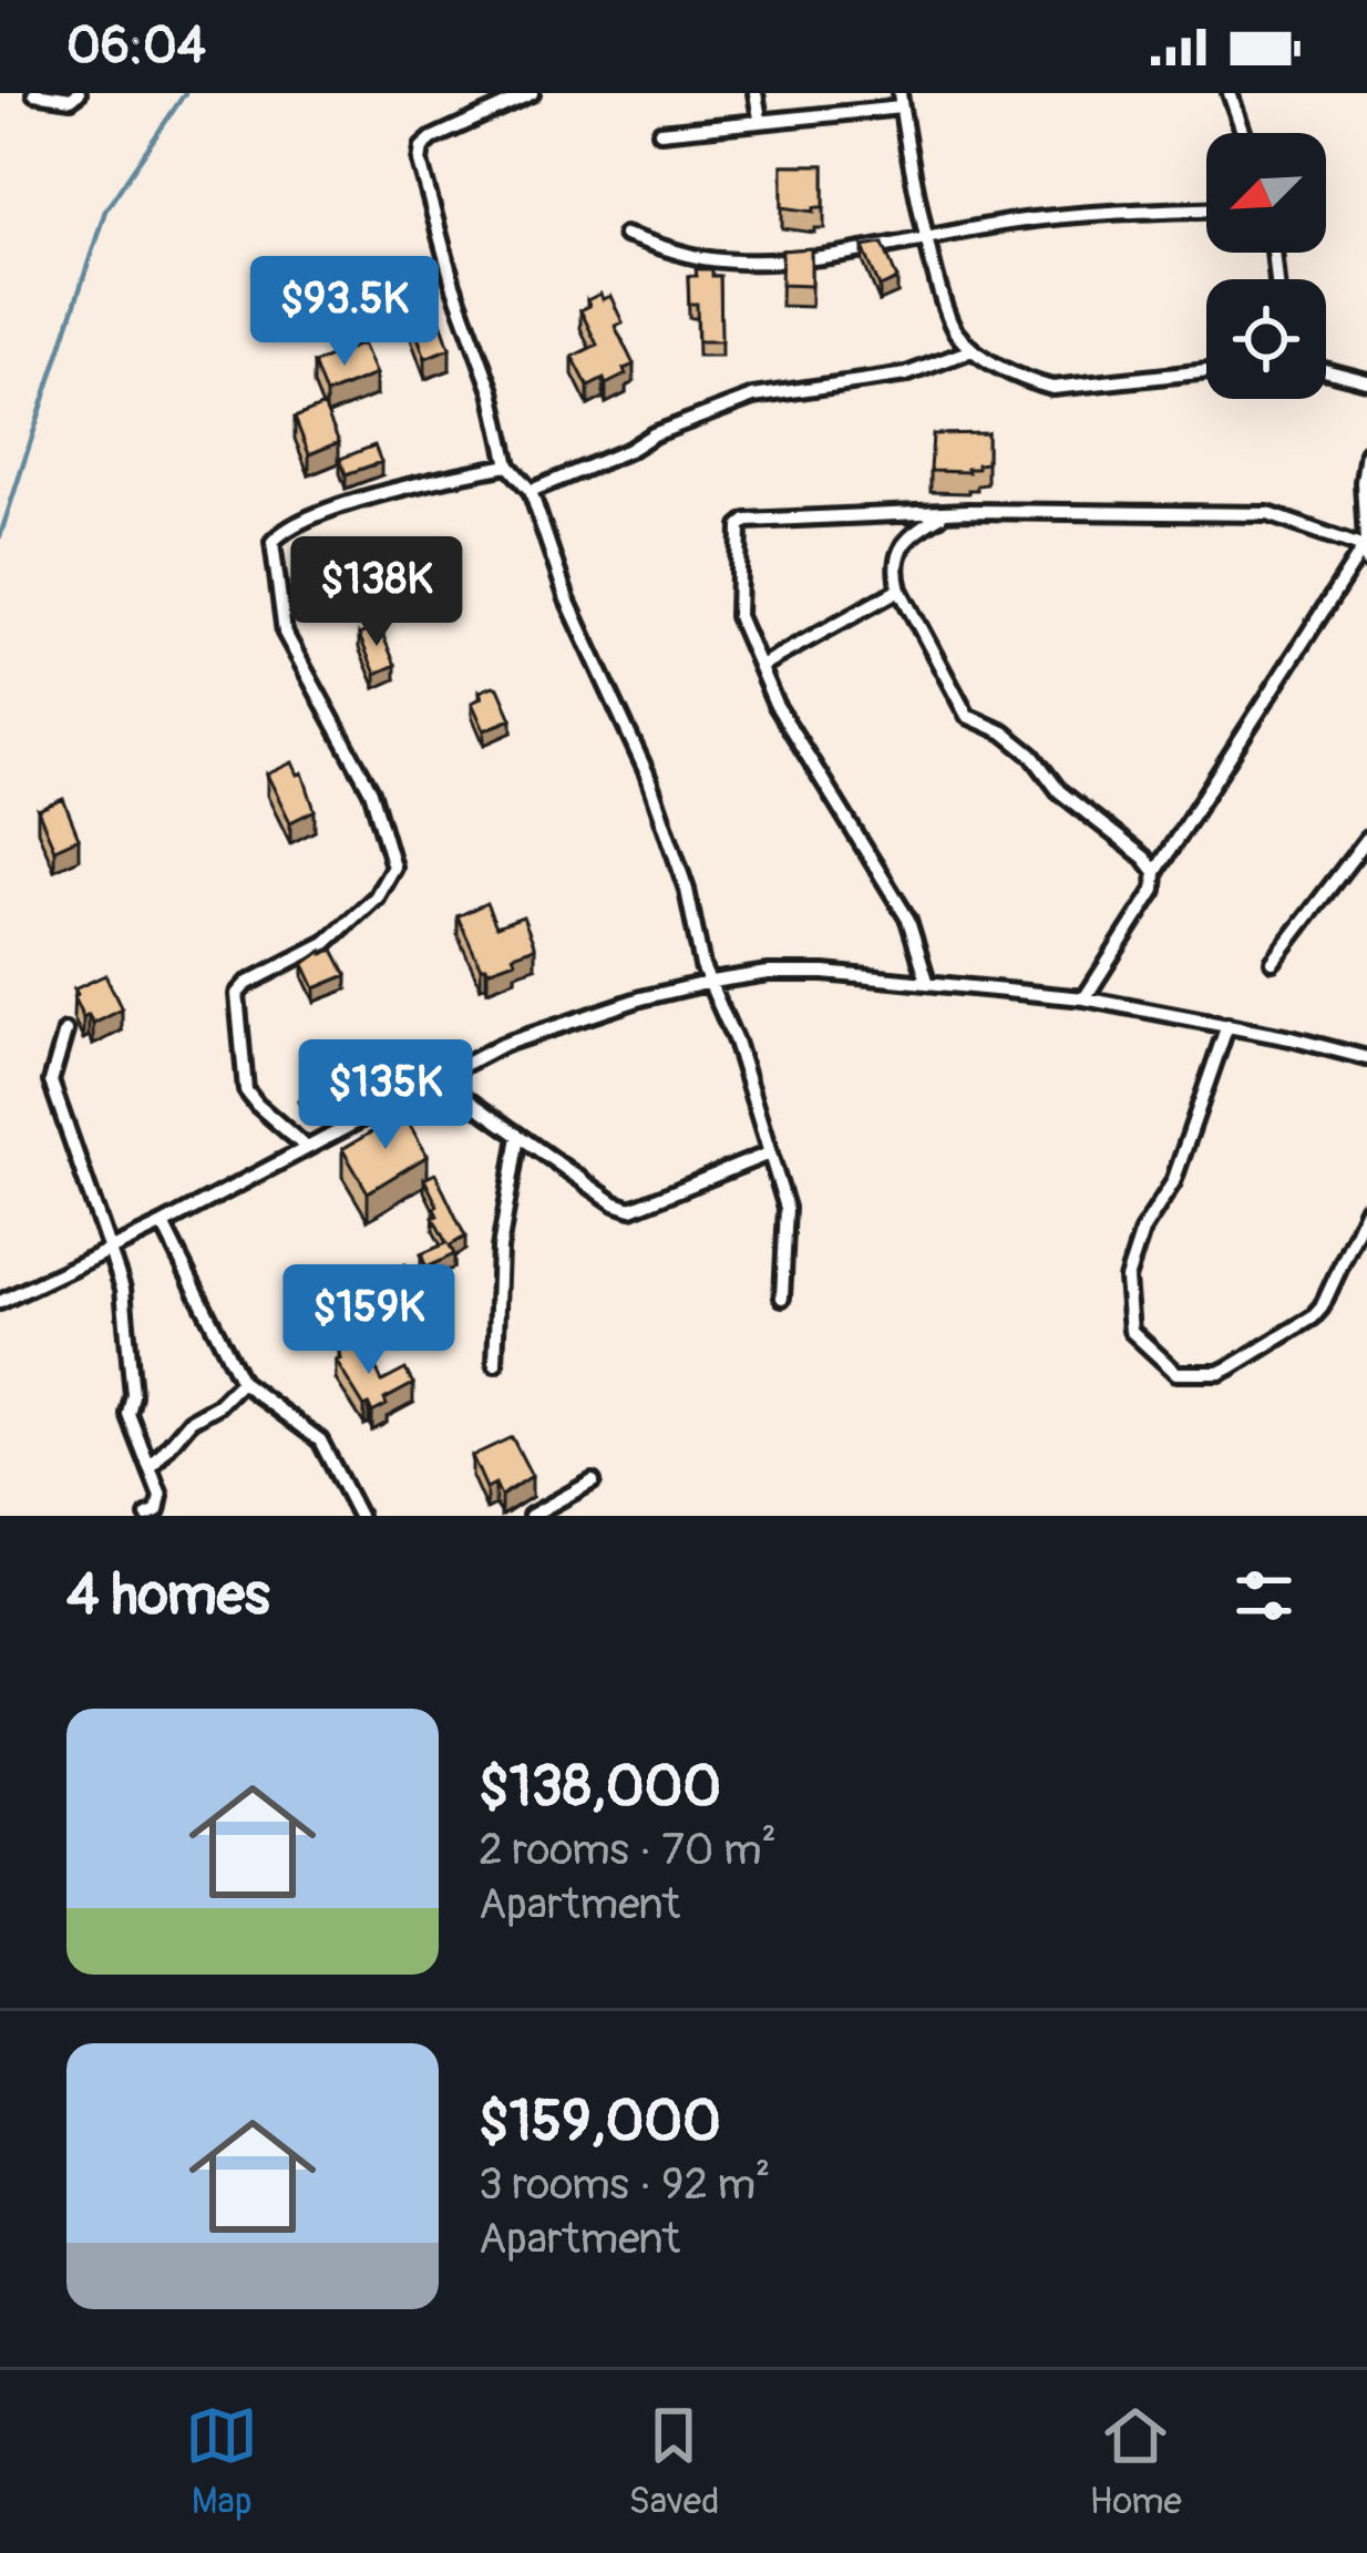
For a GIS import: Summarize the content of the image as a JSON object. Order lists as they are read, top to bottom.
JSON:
{
  "north": "bottom left",
  "page": {
    "status": "06:04",
    "price": [
      "$93.5K",
      "$138K",
      "$135K",
      "$159K"
    ],
    "heading": "4 homes",
    "list": [
      {
        "name": "$138,000",
        "note": "2 rooms · 70 m² · Apartment"
      },
      {
        "name": "$159,000",
        "note": "3 rooms · 92 m² · Apartment"
      }
    ],
    "tabs": ["Map", "Saved", "Home"]
  }
}
